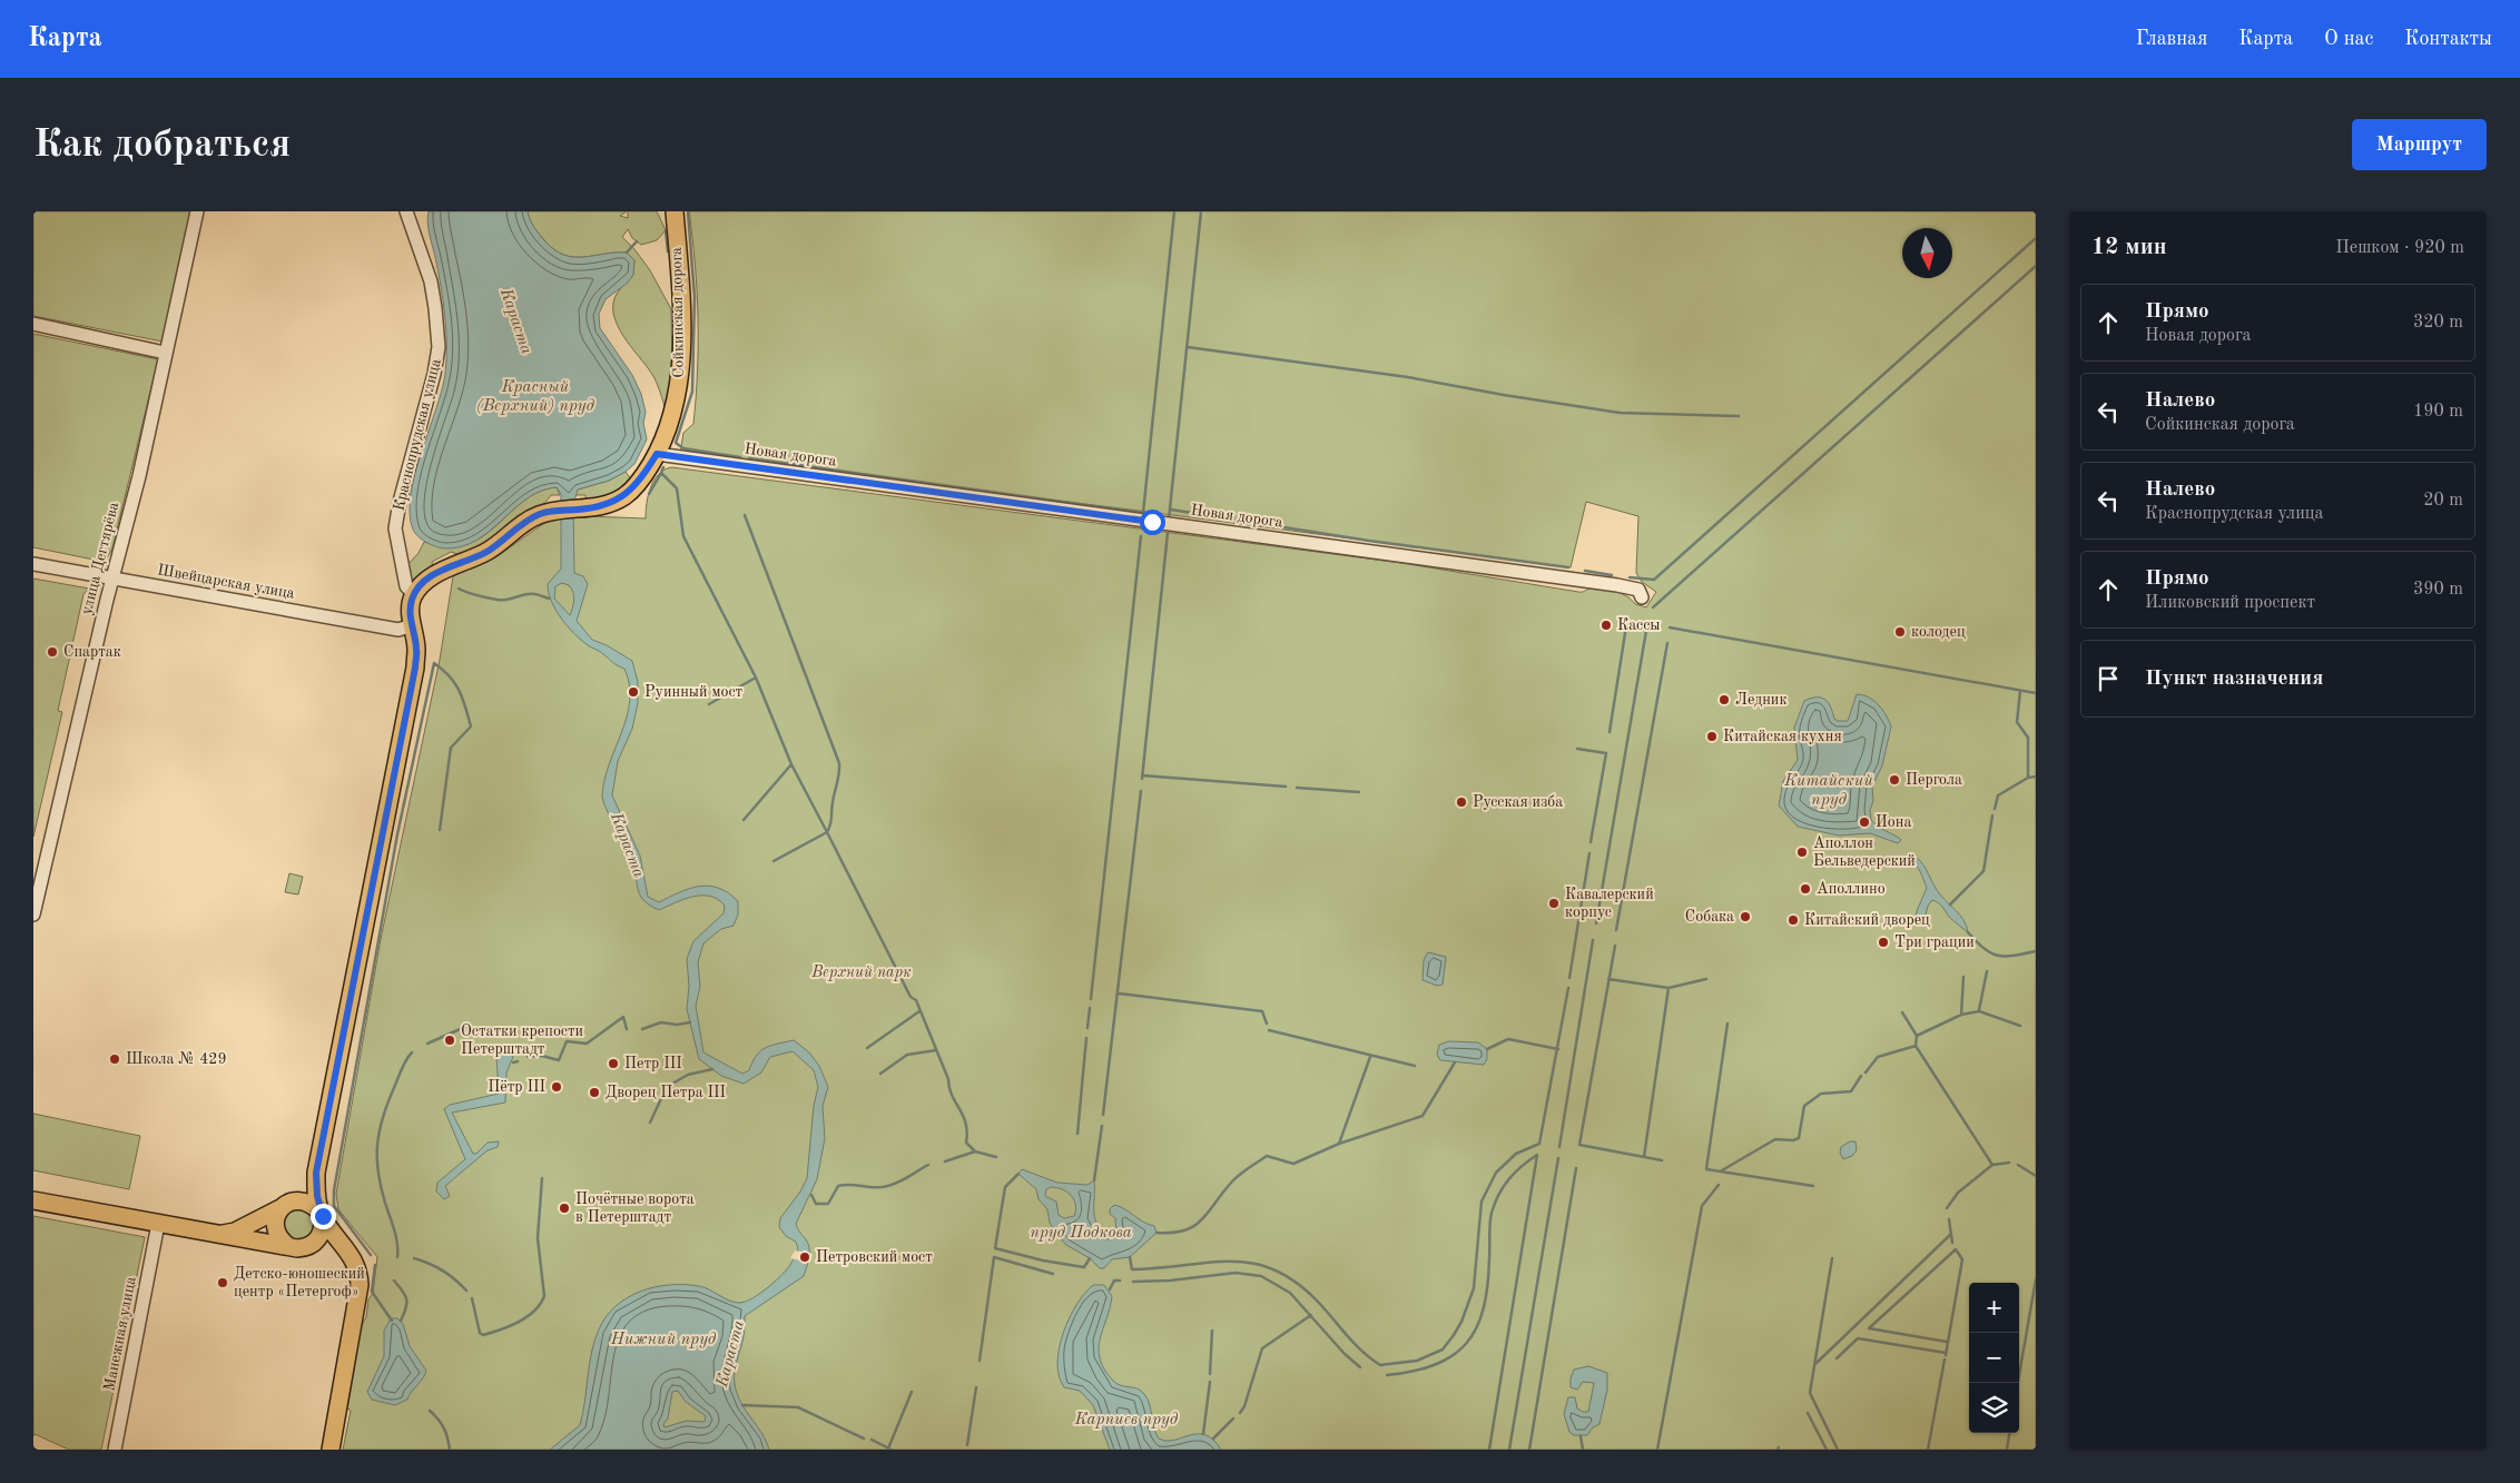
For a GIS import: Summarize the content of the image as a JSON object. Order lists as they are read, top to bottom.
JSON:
{
  "streets": {
    "main road": ["Сойкинская дорога", "Краснопрудская улица"],
    "street": [
      "Новая дорога",
      "улица Дегтярёва",
      "Швейцарская улица",
      "Манежная улица"
    ]
  },
  "crossings": [
    ["Сойкинская дорога", "Краснопрудская улица"],
    ["Сойкинская дорога", "Новая дорога"],
    ["Краснопрудская улица", "Швейцарская улица"],
    ["улица Дегтярёва", "Швейцарская улица"]
  ],
  "water": [
    "Караста",
    "Красный (Верхний) пруд",
    "Китайский пруд",
    "пруд Подкова",
    "Нижний пруд",
    "Карпиев пруд"
  ],
  "parks": ["Верхний парк"],
  "places": [
    "Кассы",
    "колодец",
    "Спартак",
    "Руинный мост",
    "Ледник",
    "Китайская кухня",
    "Пергола",
    "Русская изба",
    "Иона",
    "Аполлон Бельведерский",
    "Аполлино",
    "Кавалерский корпус",
    "Собака",
    "Китайский дворец",
    "Три грации",
    "Остатки крепости Петерштадт",
    "Школа № 429",
    "Петр III",
    "Пётр III",
    "Дворец Петра III",
    "Почётные ворота в Петерштадт",
    "Петровский мост",
    "Детско-юношеский центр «Петергоф»"
  ],
  "north": "bottom",
  "page": {
    "header": "Карта",
    "nav": [
      "Главная",
      "Карта",
      "О нас",
      "Контакты"
    ],
    "buttons": "Маршрут",
    "title": "Как добраться",
    "heading": ["12 мин", "Пешком · 920 m"],
    "list": [
      ["Прямо", "Новая дорога", "320 m"],
      ["Налево", "Сойкинская дорога", "190 m"],
      ["Налево", "Краснопрудская улица", "20 m"],
      ["Прямо", "Иликовский проспект", "390 m"],
      "Пункт назначения"
    ],
    "map_buttons": ["+", "−"]
  }
}
